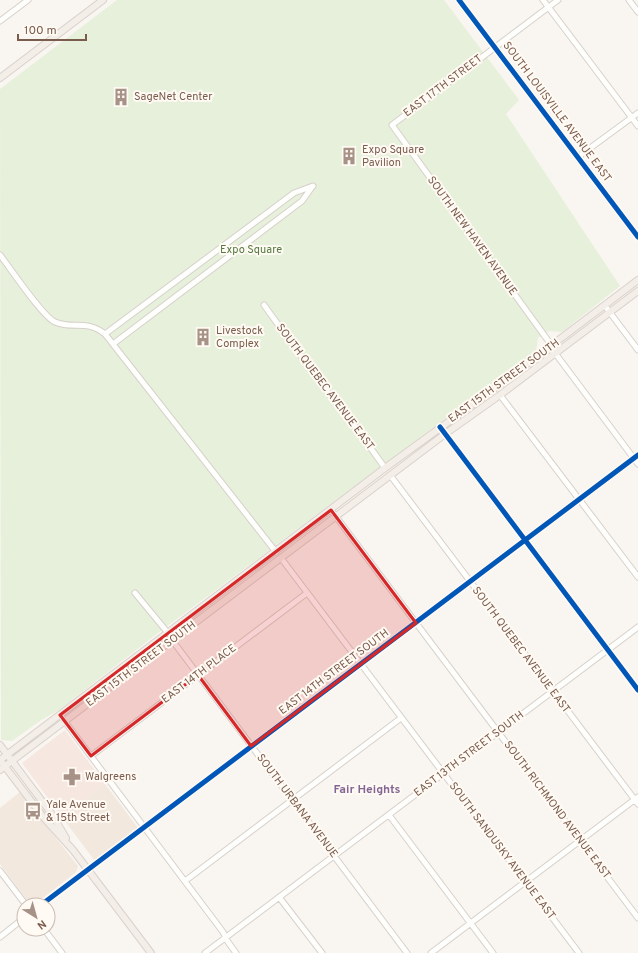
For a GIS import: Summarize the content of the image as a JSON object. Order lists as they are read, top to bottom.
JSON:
{
  "streets": {
    "main road": ["EAST 15TH STREET SOUTH"],
    "street": [
      "EAST 17TH STREET",
      "SOUTH LOUISVILLE AVENUE EAST",
      "SOUTH NEW HAVEN AVENUE",
      "SOUTH QUEBEC AVENUE EAST",
      "EAST 14TH STREET SOUTH",
      "EAST 14TH PLACE",
      "EAST 13TH STREET SOUTH",
      "SOUTH URBANA AVENUE",
      "SOUTH RICHMOND AVENUE EAST",
      "SOUTH SANDUSKY AVENUE EAST"
    ]
  },
  "crossings": [
    ["EAST 17TH STREET", "SOUTH LOUISVILLE AVENUE EAST"],
    ["EAST 17TH STREET", "SOUTH NEW HAVEN AVENUE"],
    ["SOUTH NEW HAVEN AVENUE", "EAST 15TH STREET SOUTH"],
    ["EAST 15TH STREET SOUTH", "SOUTH QUEBEC AVENUE EAST"],
    ["EAST 15TH STREET SOUTH", "SOUTH URBANA AVENUE"],
    ["EAST 15TH STREET SOUTH", "SOUTH RICHMOND AVENUE EAST"],
    ["EAST 15TH STREET SOUTH", "SOUTH SANDUSKY AVENUE EAST"],
    ["SOUTH QUEBEC AVENUE EAST", "EAST 14TH STREET SOUTH"],
    ["SOUTH QUEBEC AVENUE EAST", "EAST 13TH STREET SOUTH"],
    ["EAST 14TH STREET SOUTH", "SOUTH URBANA AVENUE"],
    ["EAST 14TH STREET SOUTH", "SOUTH RICHMOND AVENUE EAST"],
    ["EAST 14TH STREET SOUTH", "SOUTH SANDUSKY AVENUE EAST"],
    ["EAST 14TH PLACE", "SOUTH URBANA AVENUE"],
    ["EAST 14TH PLACE", "SOUTH SANDUSKY AVENUE EAST"],
    ["EAST 13TH STREET SOUTH", "SOUTH URBANA AVENUE"],
    ["EAST 13TH STREET SOUTH", "SOUTH RICHMOND AVENUE EAST"],
    ["EAST 13TH STREET SOUTH", "SOUTH SANDUSKY AVENUE EAST"]
  ],
  "districts": ["Fair Heights"],
  "parks": ["Expo Square"],
  "places": {
    "building": ["SageNet Center", "Expo Square Pavilion", "Livestock Complex"],
    "pharmacy": ["Walgreens"],
    "bus stop": ["Yale Avenue & 15th Street"]
  },
  "scale_bar": "100 m",
  "north": "bottom right"
}
